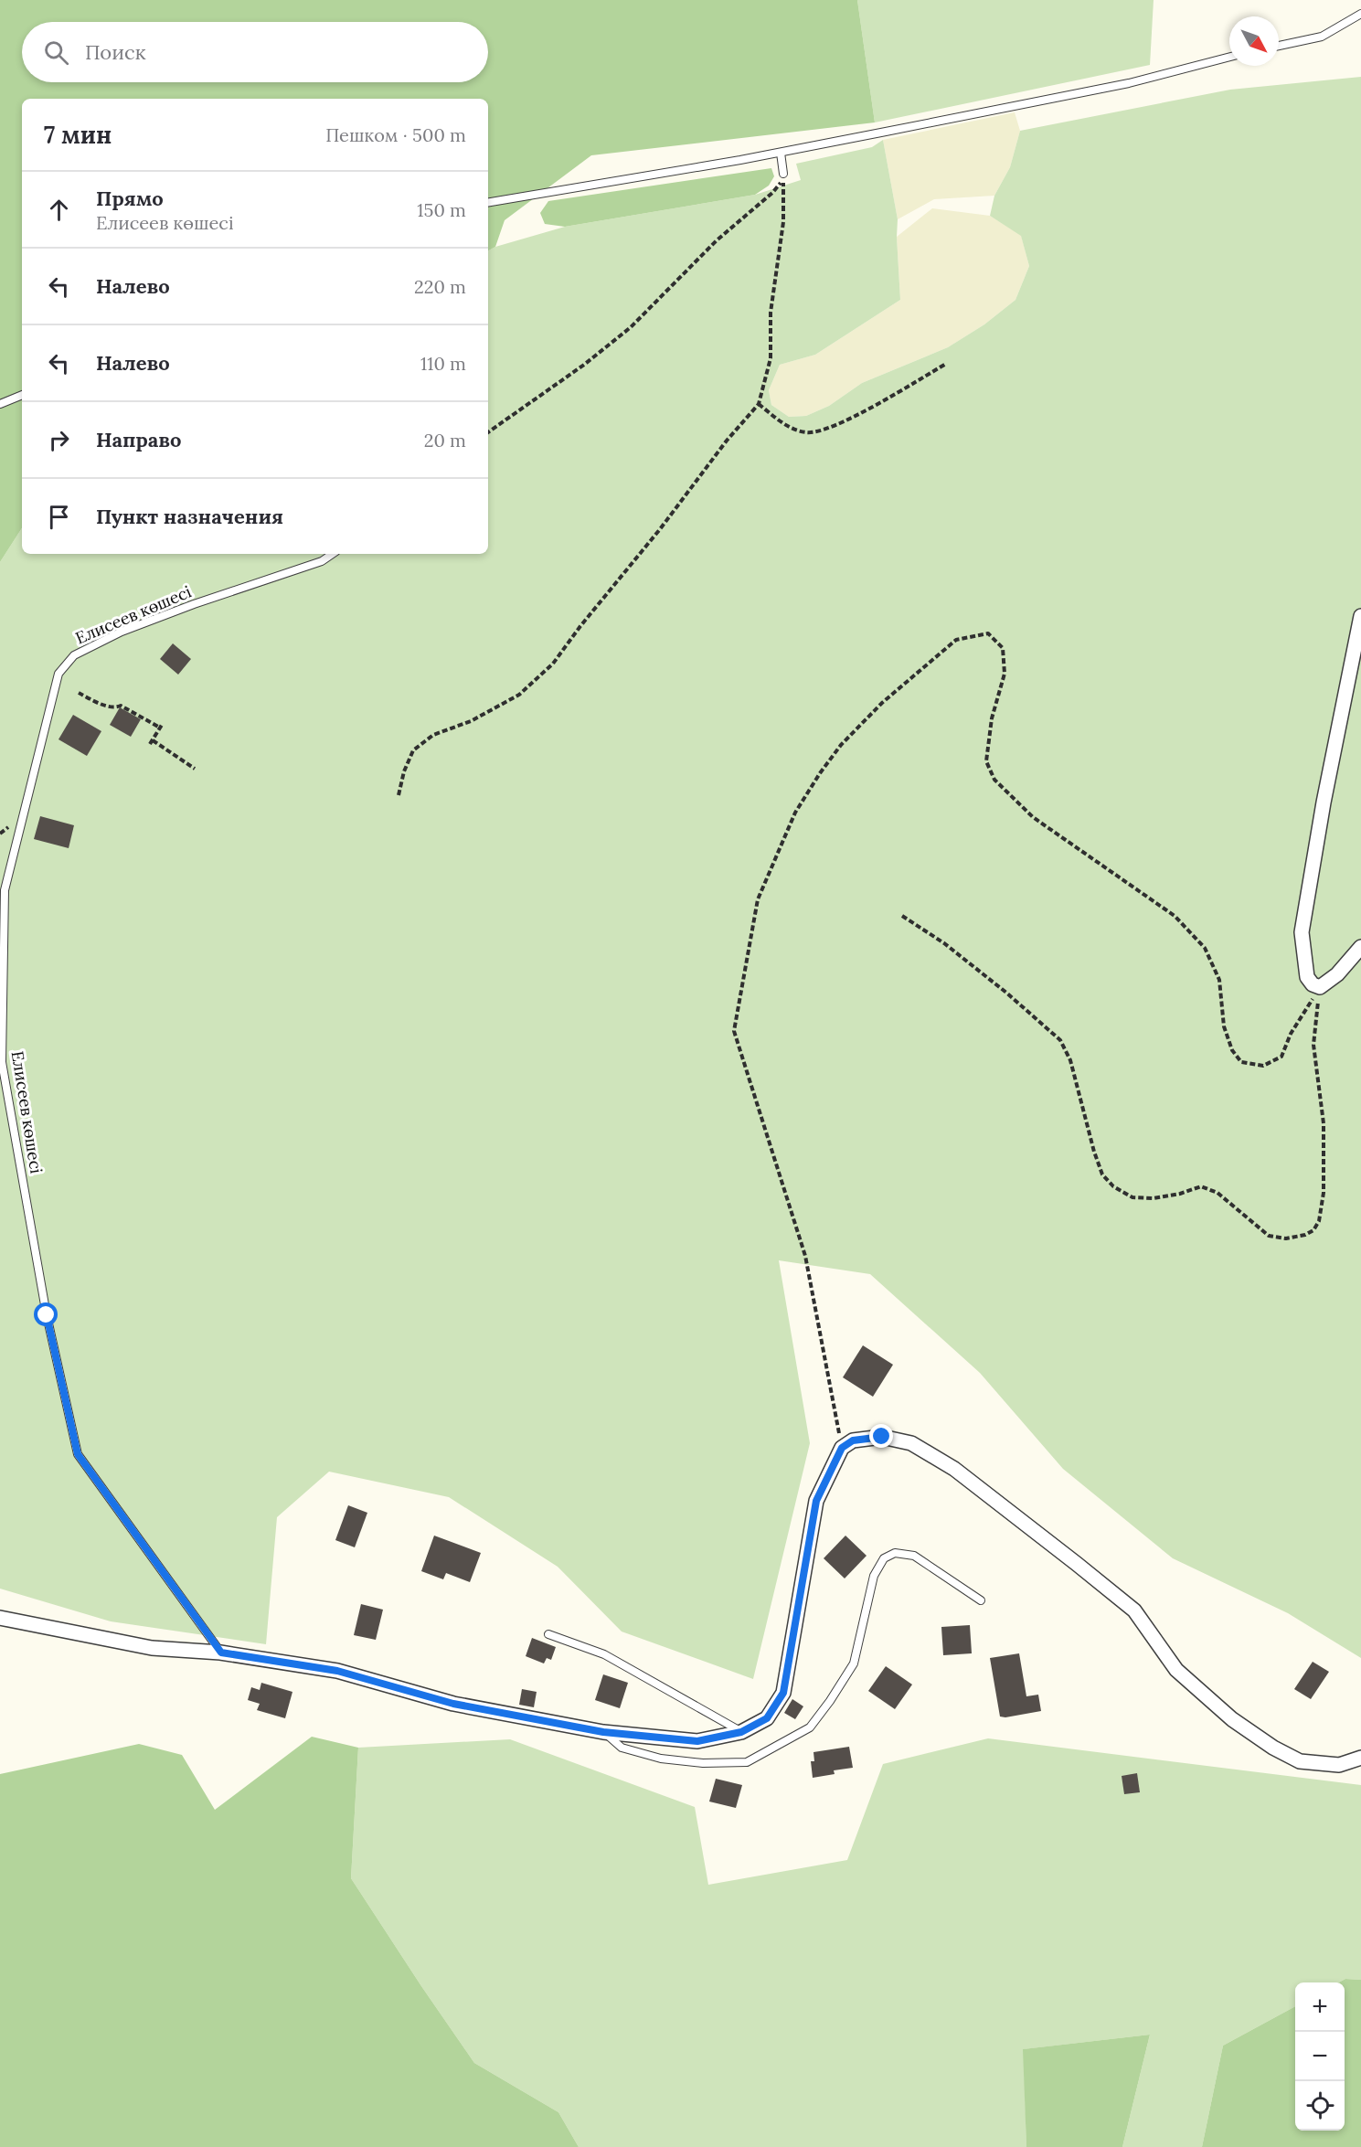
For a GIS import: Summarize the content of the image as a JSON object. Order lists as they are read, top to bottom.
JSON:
{
  "streets": {
    "lane": ["Елисеев көшесі"]
  },
  "north": "bottom right",
  "page": {
    "search": "Поиск",
    "heading": ["7 мин", "Пешком · 500 m"],
    "list": [
      ["Прямо", "Елисеев көшесі", "150 m"],
      ["Налево", "220 m"],
      ["Налево", "110 m"],
      ["Направо", "20 m"],
      "Пункт назначения"
    ],
    "map_buttons": ["+", "−"]
  }
}
